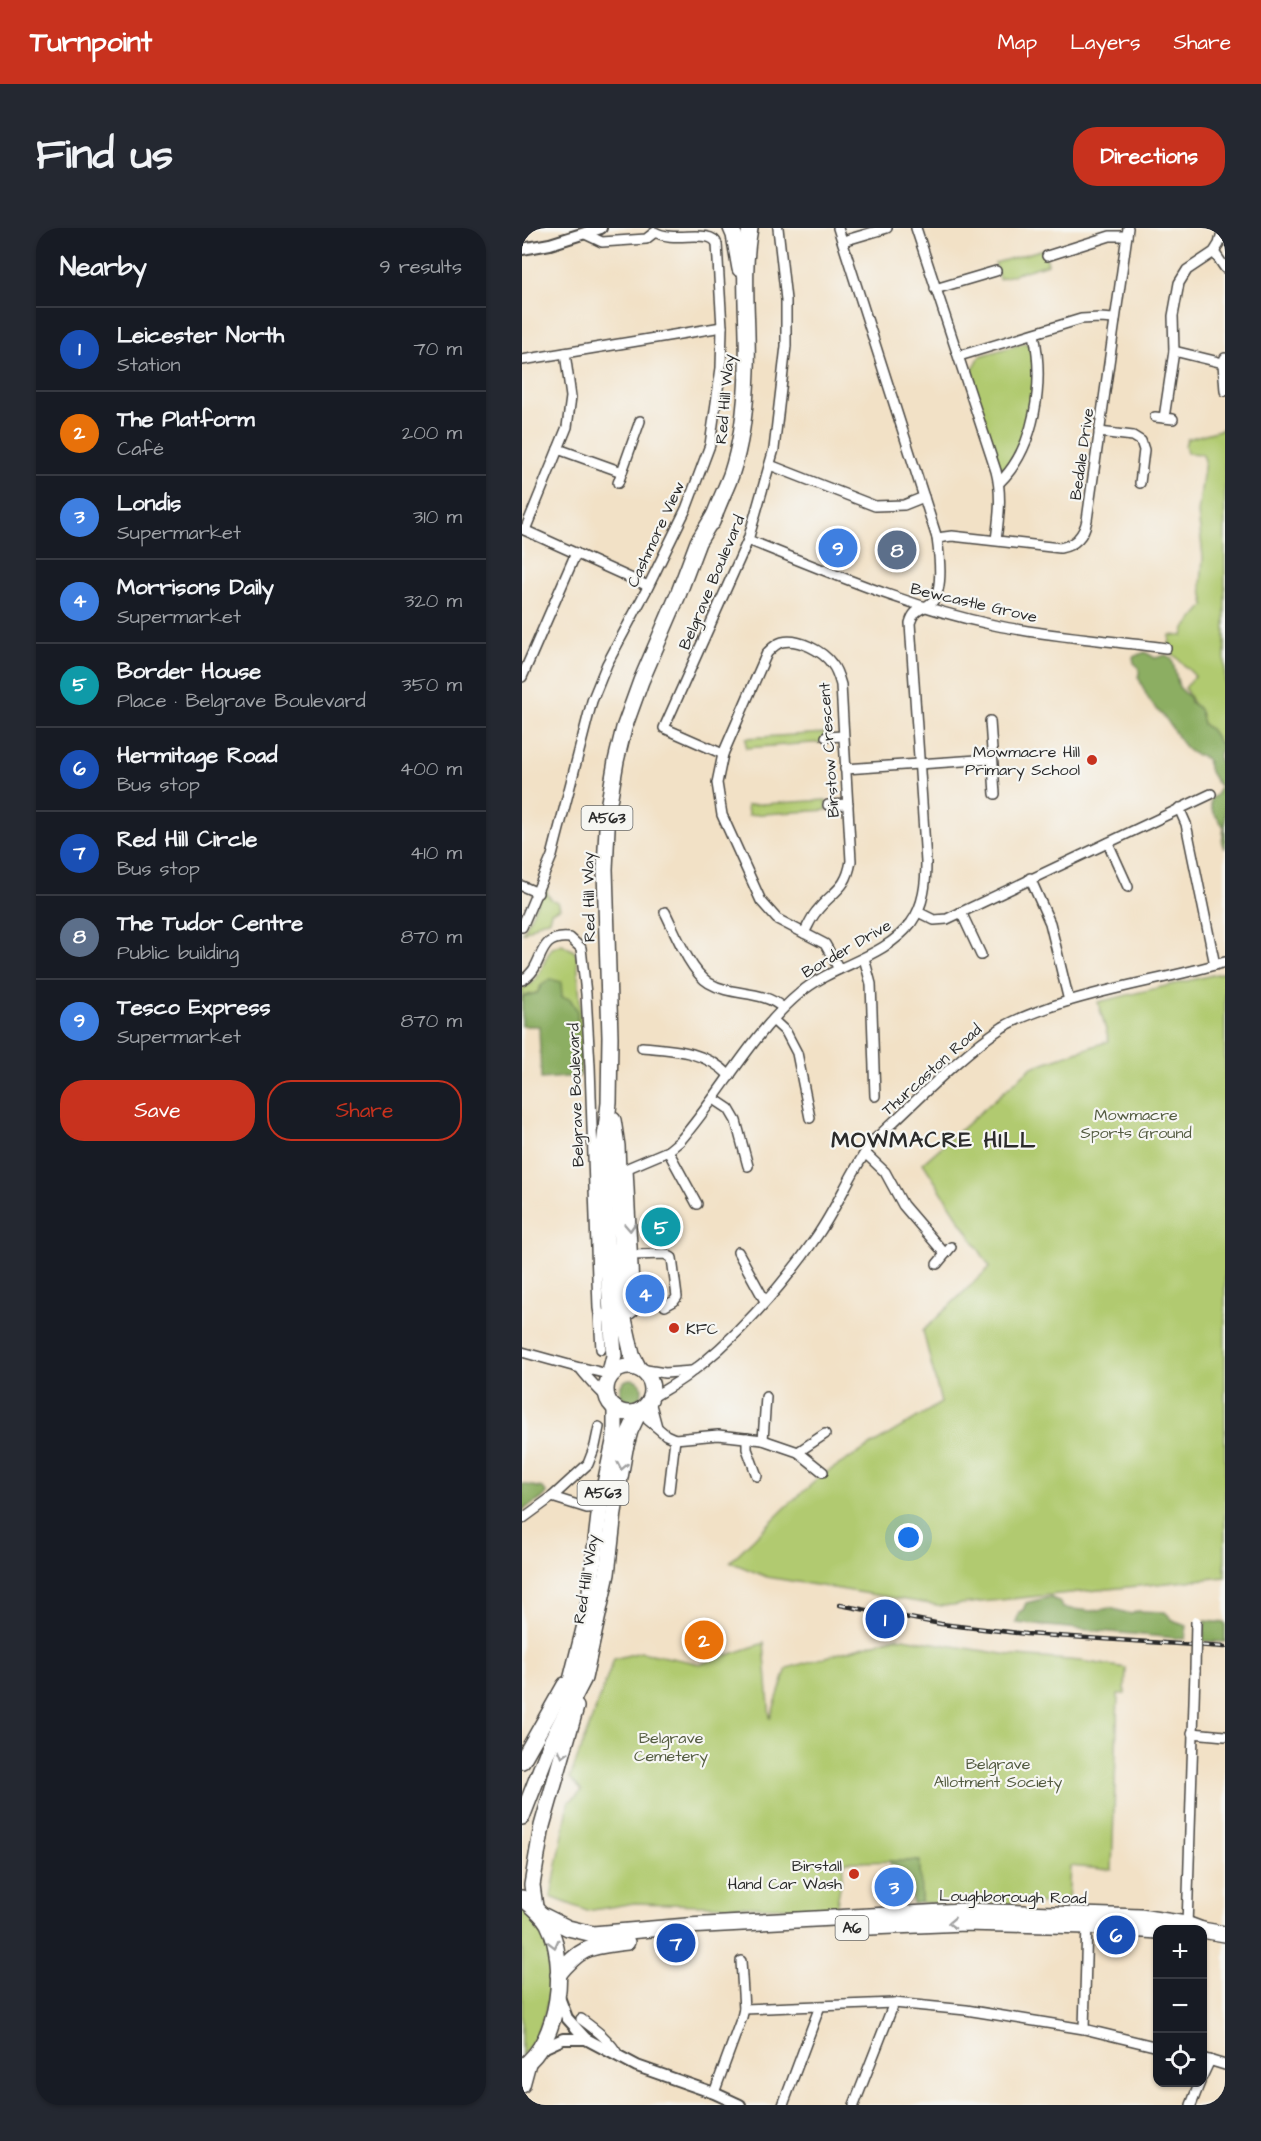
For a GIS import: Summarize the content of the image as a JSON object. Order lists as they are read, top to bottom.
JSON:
{
  "streets": {
    "highway": [
      "Red Hill Way",
      "A563",
      "Loughborough Road",
      "A6"
    ],
    "street": [
      "Bedale Drive",
      "Cashmore View",
      "Belgrave Boulevard",
      "Bewcastle Grove",
      "Birstow Crescent",
      "Border Drive",
      "Thurcaston Road"
    ]
  },
  "crossings": [
    ["Red Hill Way", "Belgrave Boulevard"],
    ["Red Hill Way", "Border Drive"],
    ["Bedale Drive", "Border Drive"],
    ["Belgrave Boulevard", "Bewcastle Grove"],
    ["Belgrave Boulevard", "Birstow Crescent"],
    ["Bewcastle Grove", "Border Drive"]
  ],
  "districts": ["MOWMACRE HILL"],
  "parks": ["Mowmacre Sports Ground", "Belgrave Cemetery", "Belgrave Allotment Society"],
  "places": ["Mowmacre Hill Primary School", "KFC", "Birstall Hand Car Wash"],
  "page": {
    "header": "Turnpoint",
    "nav": ["Map", "Layers", "Share"],
    "title": "Find us",
    "buttons": [
      "Directions",
      ["Save", "Share"]
    ],
    "heading": ["Nearby", "9 results"],
    "list": [
      {
        "mark": "1",
        "name": "Leicester North",
        "note": "Station",
        "value": "70 m"
      },
      {
        "mark": "2",
        "name": "The Platform",
        "note": "Café",
        "value": "200 m"
      },
      {
        "mark": "3",
        "name": "Londis",
        "note": "Supermarket",
        "value": "310 m"
      },
      {
        "mark": "4",
        "name": "Morrisons Daily",
        "note": "Supermarket",
        "value": "320 m"
      },
      {
        "mark": "5",
        "name": "Border House",
        "note": "Place · Belgrave Boulevard",
        "value": "350 m"
      },
      {
        "mark": "6",
        "name": "Hermitage Road",
        "note": "Bus stop",
        "value": "400 m"
      },
      {
        "mark": "7",
        "name": "Red Hill Circle",
        "note": "Bus stop",
        "value": "410 m"
      },
      {
        "mark": "8",
        "name": "The Tudor Centre",
        "note": "Public building",
        "value": "870 m"
      },
      {
        "mark": "9",
        "name": "Tesco Express",
        "note": "Supermarket",
        "value": "870 m"
      }
    ],
    "pins": [
      "9",
      "8",
      "5",
      "4",
      "1",
      "2",
      "3",
      "6",
      "7"
    ],
    "map_buttons": ["+", "−"]
  }
}
